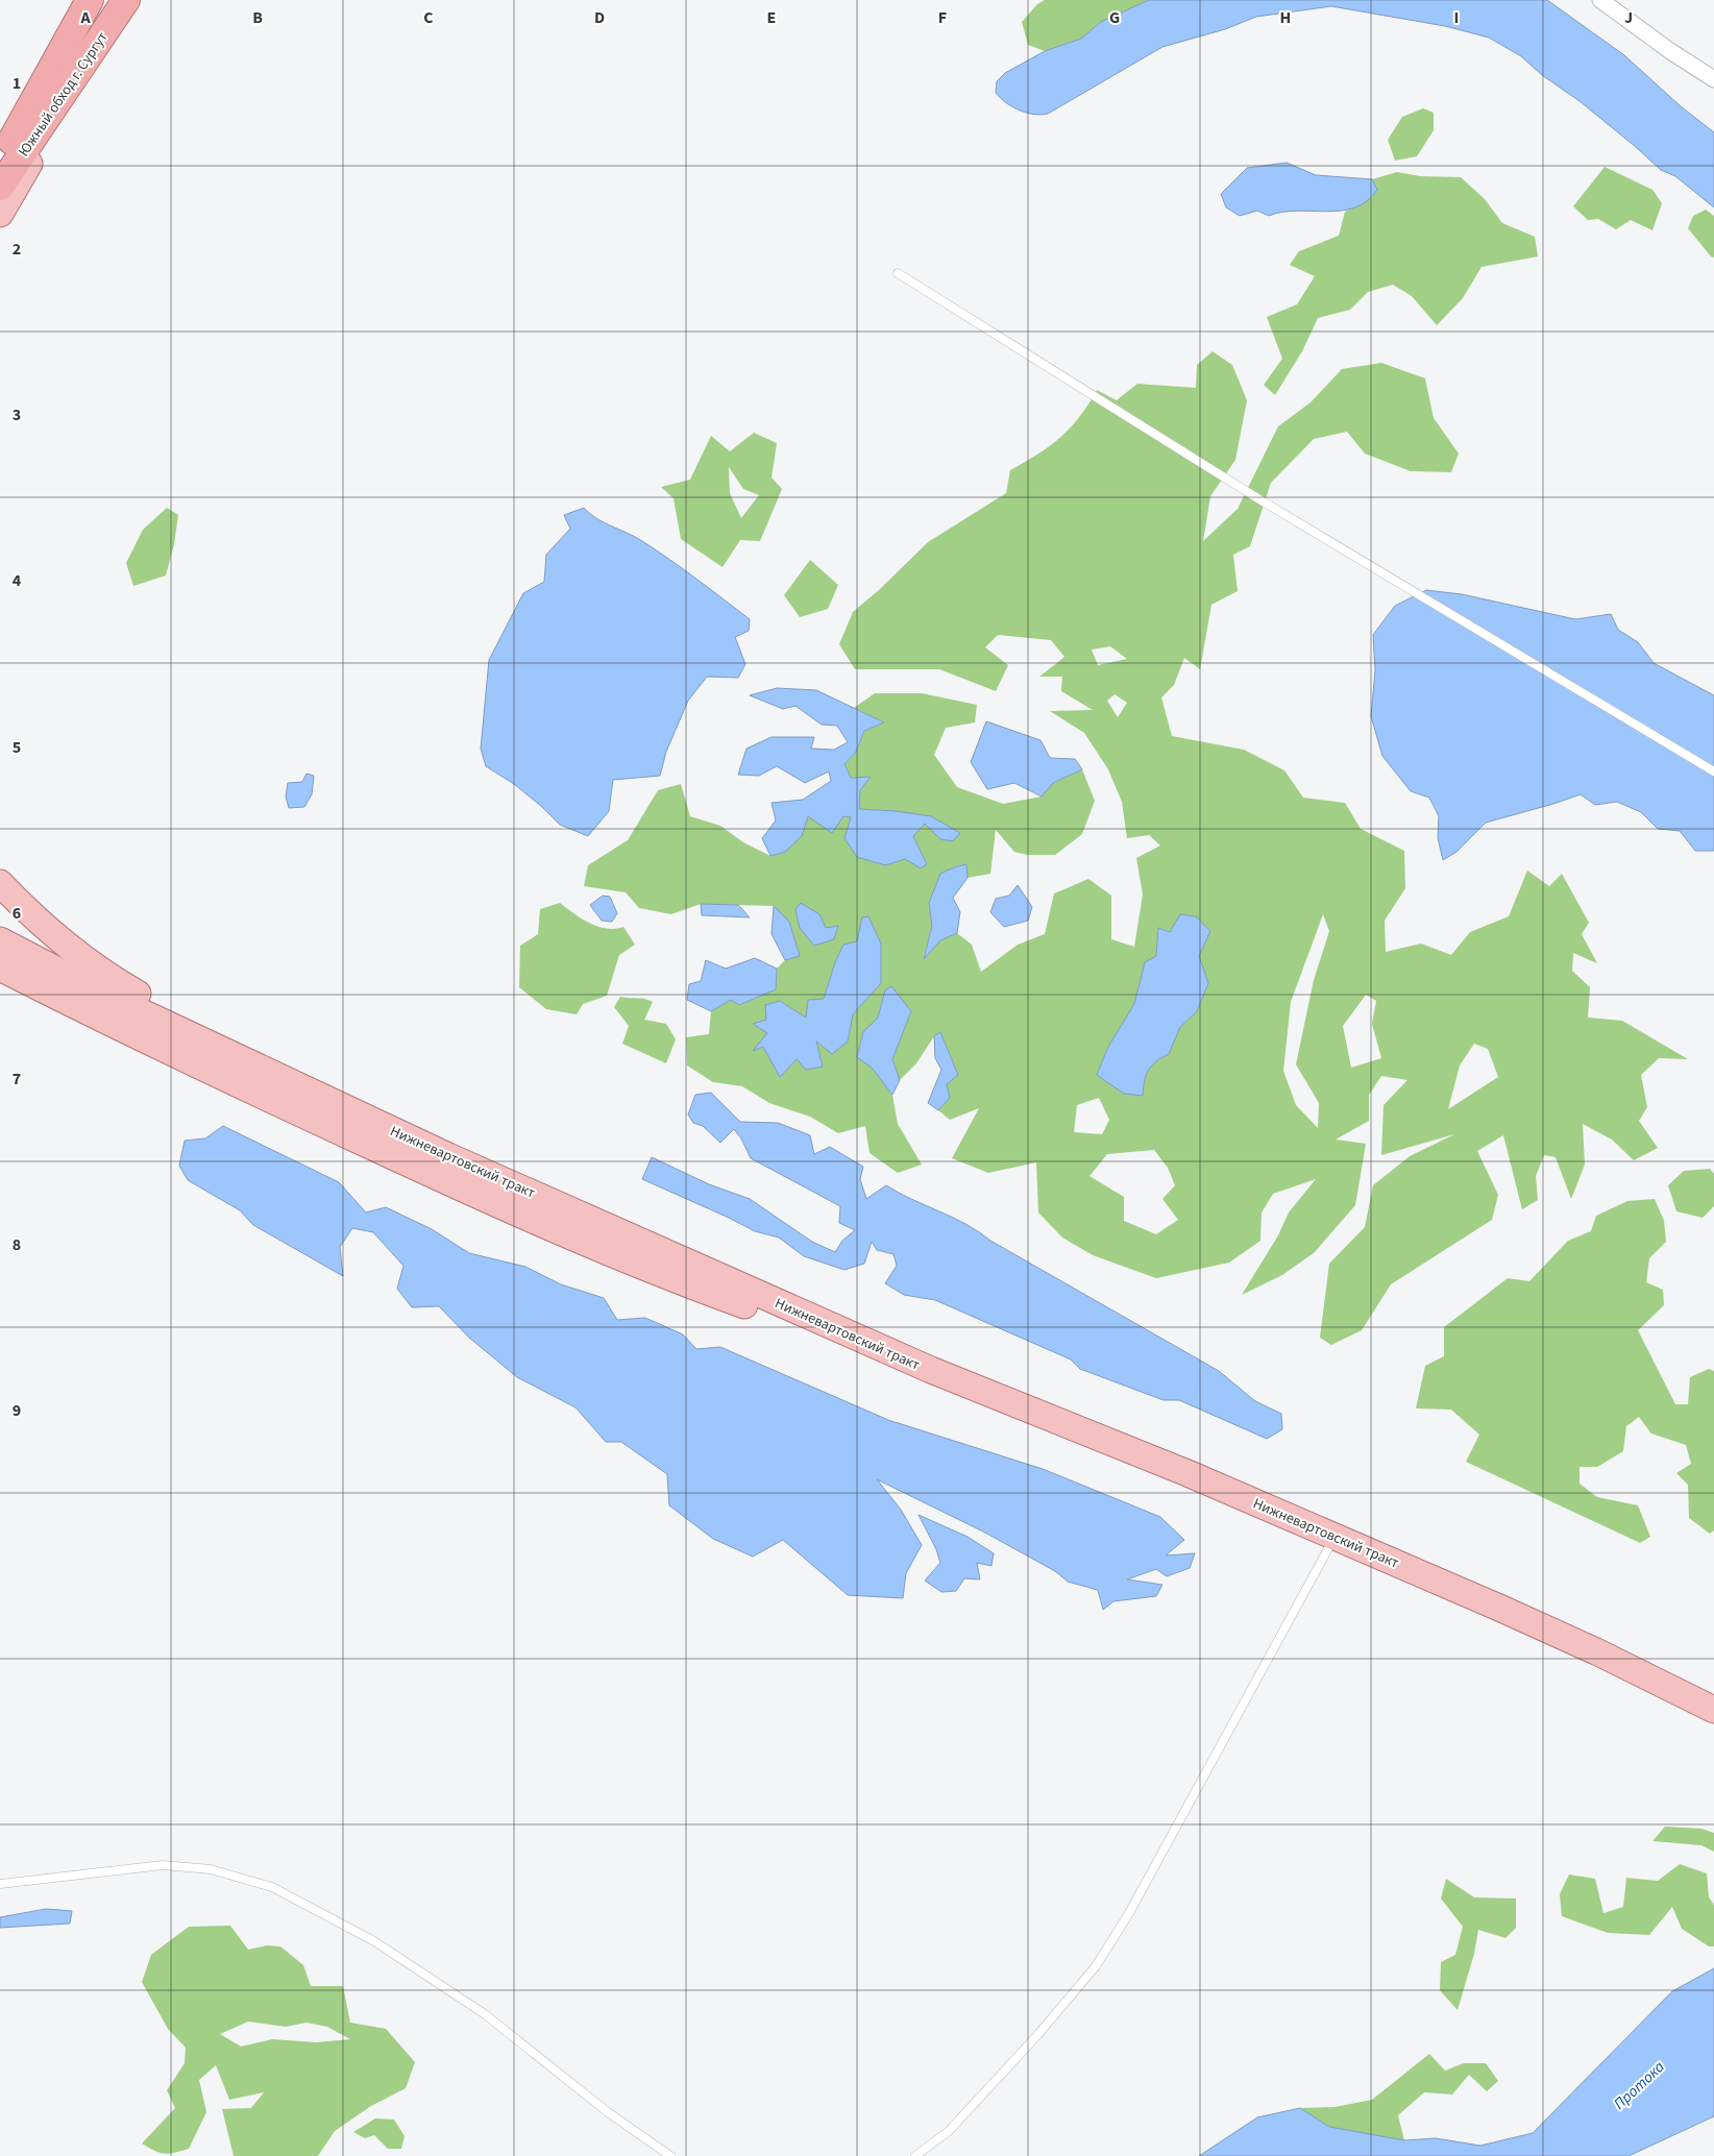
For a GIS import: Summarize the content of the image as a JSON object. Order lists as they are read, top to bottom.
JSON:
{
  "streets": {
    "highway": ["Южный обход г. Сургут"],
    "main road": ["Нижневартовский тракт"]
  },
  "water": ["Протока"],
  "grid": {
    "columns": [
      "A",
      "B",
      "C",
      "D",
      "E",
      "F",
      "G",
      "H",
      "I",
      "J"
    ],
    "rows": [
      "1",
      "2",
      "3",
      "4",
      "5",
      "6",
      "7",
      "8",
      "9"
    ]
  }
}
